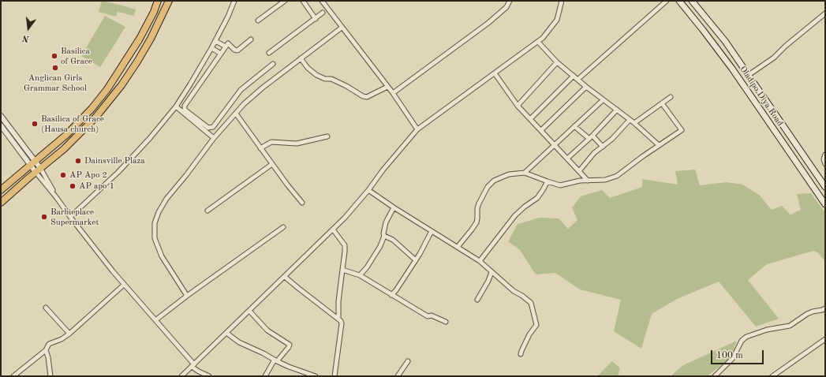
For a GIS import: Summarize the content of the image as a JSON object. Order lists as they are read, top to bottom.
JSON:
{
  "streets": {
    "main road": ["Oladipo Diya Road"]
  },
  "places": [
    "Basilica of Grace",
    "Anglican Girls Grammar School",
    "Basilica of Grace (Hausa church)",
    "Dainsville Plaza",
    "AP Apo 2",
    "AP apo 1",
    "Barbieplace Supermarket"
  ],
  "scale_bar": "100 m",
  "north": "bottom"
}
